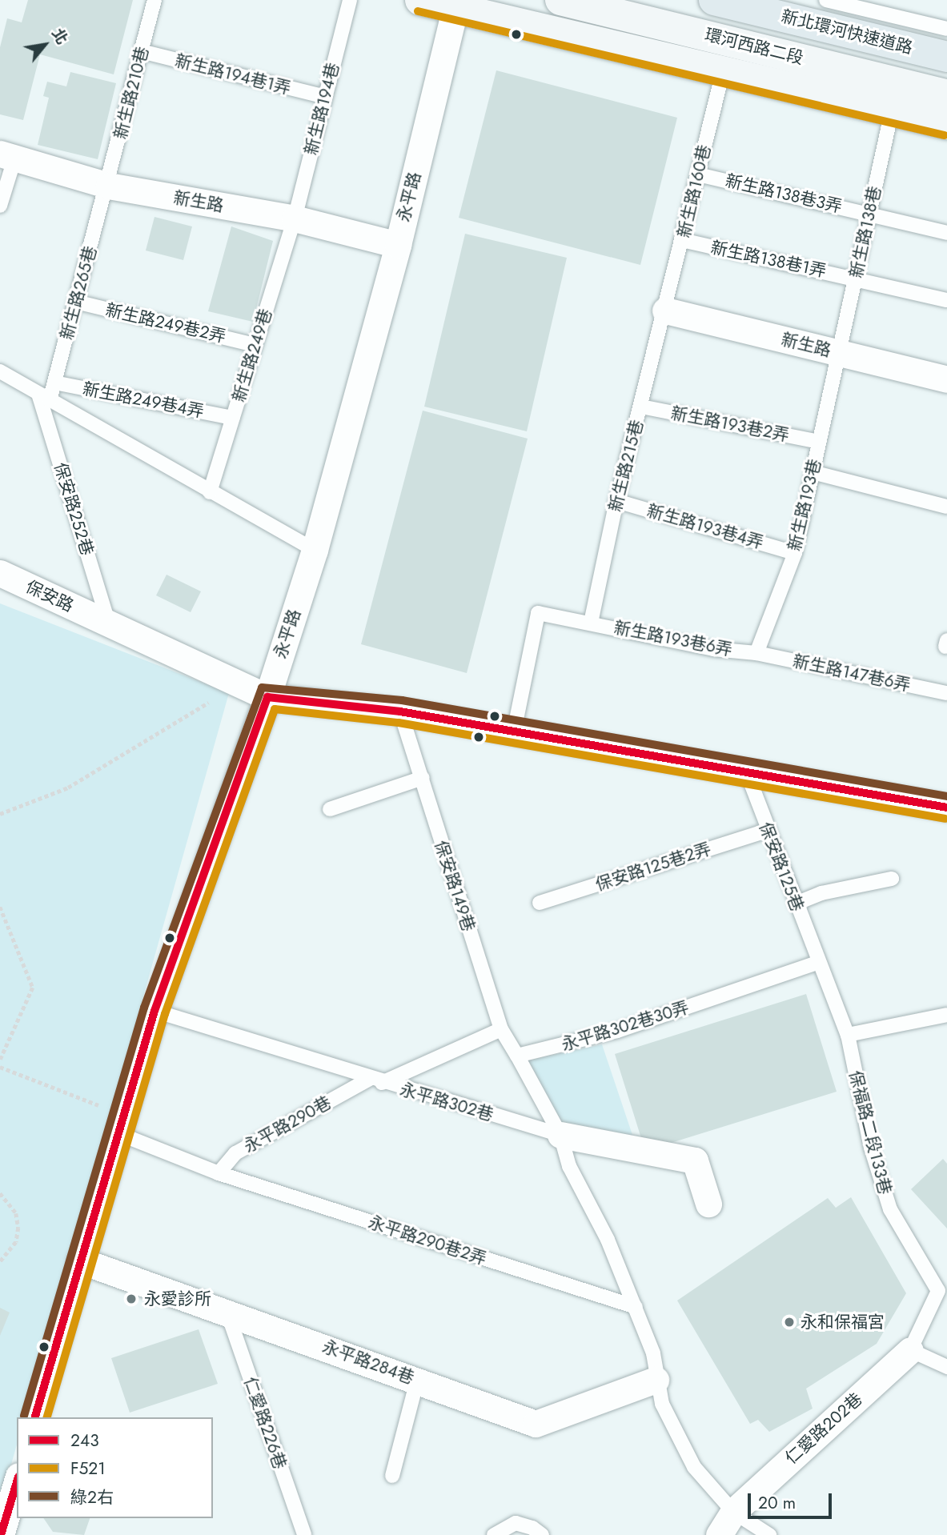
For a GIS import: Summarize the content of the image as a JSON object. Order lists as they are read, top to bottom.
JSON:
{
  "streets": {
    "highway": ["新北環河快速道路"],
    "main road": ["環河西路二段"],
    "street": [
      "永平路",
      "新生路",
      "保安路",
      "永平路284巷",
      "仁愛路202巷"
    ],
    "lane": [
      "新生路194巷1弄",
      "新生路210巷",
      "新生路194巷",
      "新生路160巷",
      "新生路138巷3弄",
      "新生路138巷",
      "新生路138巷1弄",
      "新生路265巷",
      "新生路249巷2弄",
      "新生路249巷",
      "新生路249巷4弄",
      "新生路193巷2弄",
      "新生路215巷",
      "新生路193巷",
      "保安路252巷",
      "新生路193巷4弄",
      "新生路193巷6弄",
      "新生路147巷6弄",
      "保安路125巷2弄",
      "保安路125巷",
      "保安路149巷",
      "永平路302巷30弄",
      "永平路302巷",
      "永平路290巷",
      "保福路二段133巷",
      "永平路290巷2弄",
      "仁愛路226巷"
    ]
  },
  "crossings": [
    ["環河西路二段", "新生路160巷"],
    ["環河西路二段", "永平路"],
    ["環河西路二段", "新生路138巷"],
    ["新生路194巷1弄", "新生路210巷"],
    ["新生路194巷1弄", "新生路194巷"],
    ["新生路210巷", "新生路"],
    ["新生路210巷", "新生路265巷"],
    ["新生路194巷", "新生路"],
    ["新生路194巷", "新生路249巷"],
    ["新生路160巷", "新生路138巷3弄"],
    ["新生路160巷", "新生路"],
    ["新生路160巷", "新生路138巷1弄"],
    ["新生路160巷", "新生路215巷"],
    ["新生路138巷3弄", "新生路138巷"],
    ["永平路", "新生路"],
    ["永平路", "保安路"],
    ["永平路", "永平路302巷"],
    ["永平路", "永平路284巷"],
    ["新生路", "新生路138巷"],
    ["新生路", "新生路265巷"],
    ["新生路", "新生路249巷"],
    ["新生路", "新生路215巷"],
    ["新生路", "新生路193巷"],
    ["新生路138巷", "新生路138巷1弄"],
    ["新生路138巷", "新生路193巷"],
    ["新生路265巷", "新生路249巷2弄"],
    ["新生路265巷", "新生路249巷4弄"],
    ["新生路265巷", "保安路252巷"],
    ["新生路249巷2弄", "新生路249巷"],
    ["新生路249巷", "新生路249巷4弄"],
    ["新生路193巷2弄", "新生路215巷"],
    ["新生路193巷2弄", "新生路193巷"],
    ["新生路215巷", "新生路193巷4弄"],
    ["新生路215巷", "新生路193巷6弄"],
    ["新生路193巷", "新生路193巷4弄"],
    ["新生路193巷", "新生路193巷6弄"],
    ["新生路193巷", "新生路147巷6弄"],
    ["保安路252巷", "保安路"],
    ["保安路", "新生路193巷6弄"],
    ["保安路", "保安路125巷"],
    ["保安路", "保安路149巷"],
    ["新生路193巷6弄", "新生路147巷6弄"],
    ["保安路125巷2弄", "保安路125巷"],
    ["保安路125巷", "永平路302巷30弄"],
    ["保安路125巷", "保福路二段133巷"],
    ["保安路149巷", "永平路302巷30弄"],
    ["保安路149巷", "永平路290巷"],
    ["永平路302巷30弄", "保福路二段133巷"],
    ["永平路302巷", "永平路290巷"],
    ["永平路290巷", "永平路290巷2弄"],
    ["保福路二段133巷", "仁愛路202巷"],
    ["永平路284巷", "仁愛路226巷"]
  ],
  "places": ["永愛診所", "永和保福宮"],
  "lines": ["transit line F521", "transit line 綠2右", "transit line 243"],
  "legend": ["243", "F521", "綠2右"],
  "scale_bar": "20 m",
  "north": "top right"
}
